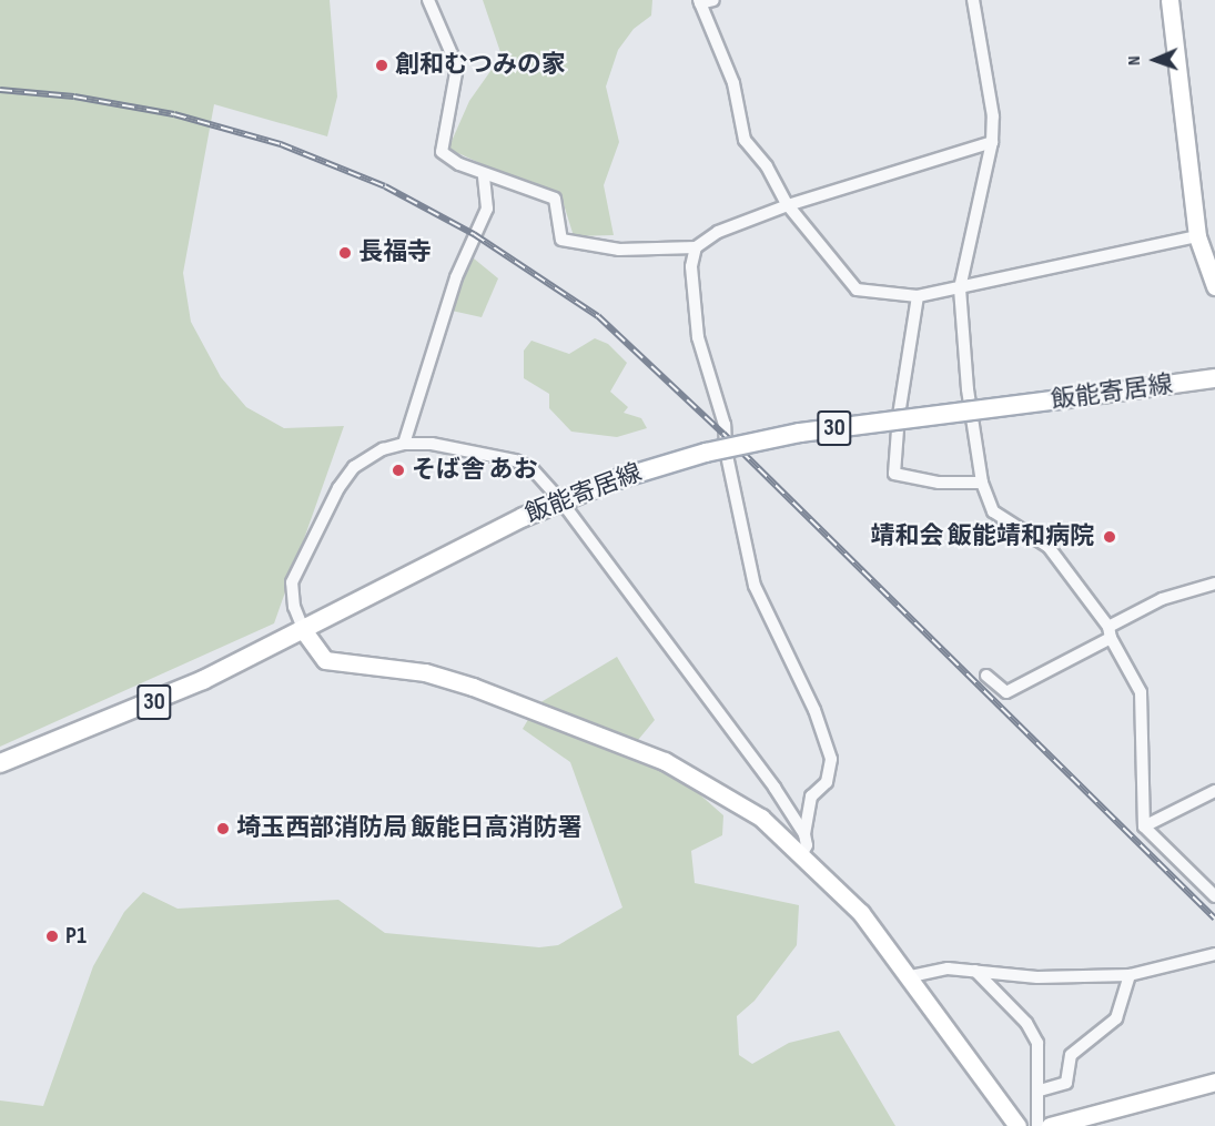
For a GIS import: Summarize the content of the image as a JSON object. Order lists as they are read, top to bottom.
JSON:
{
  "streets": {
    "main road": ["飯能寄居線", "30"]
  },
  "places": [
    "創和むつみの家",
    "長福寺",
    "そば舎 あお",
    "靖和会 飯能靖和病院",
    "埼玉西部消防局 飯能日高消防署",
    "P1"
  ],
  "north": "left"
}
